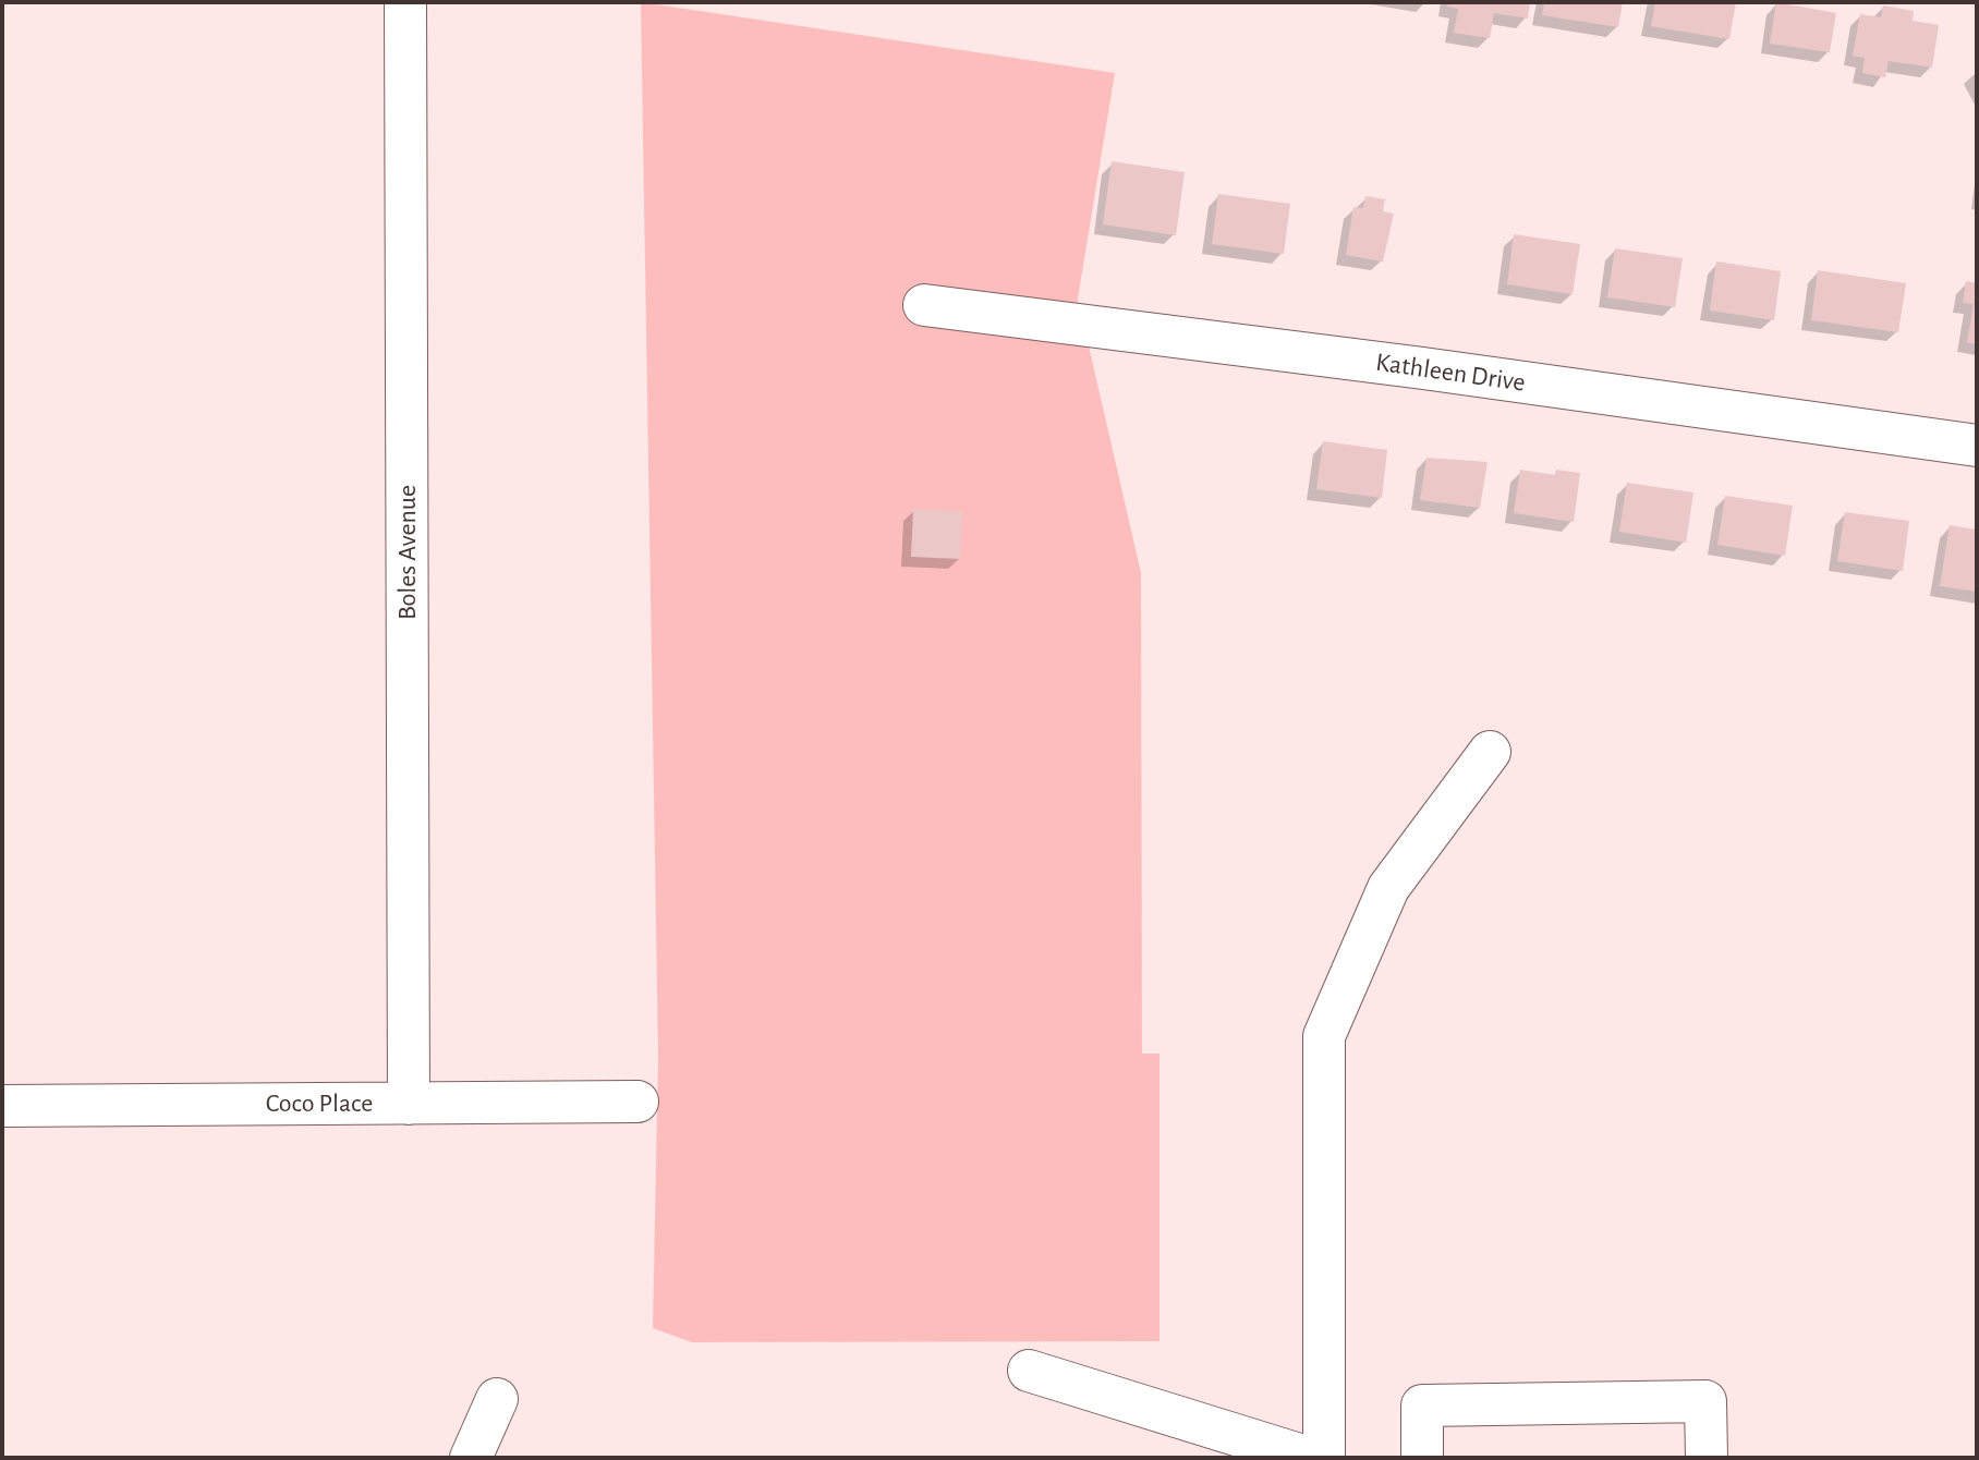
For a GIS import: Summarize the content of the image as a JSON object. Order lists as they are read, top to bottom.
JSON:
{
  "streets": {
    "street": ["Kathleen Drive", "Boles Avenue", "Coco Place"]
  },
  "crossings": [
    ["Boles Avenue", "Coco Place"]
  ]
}
